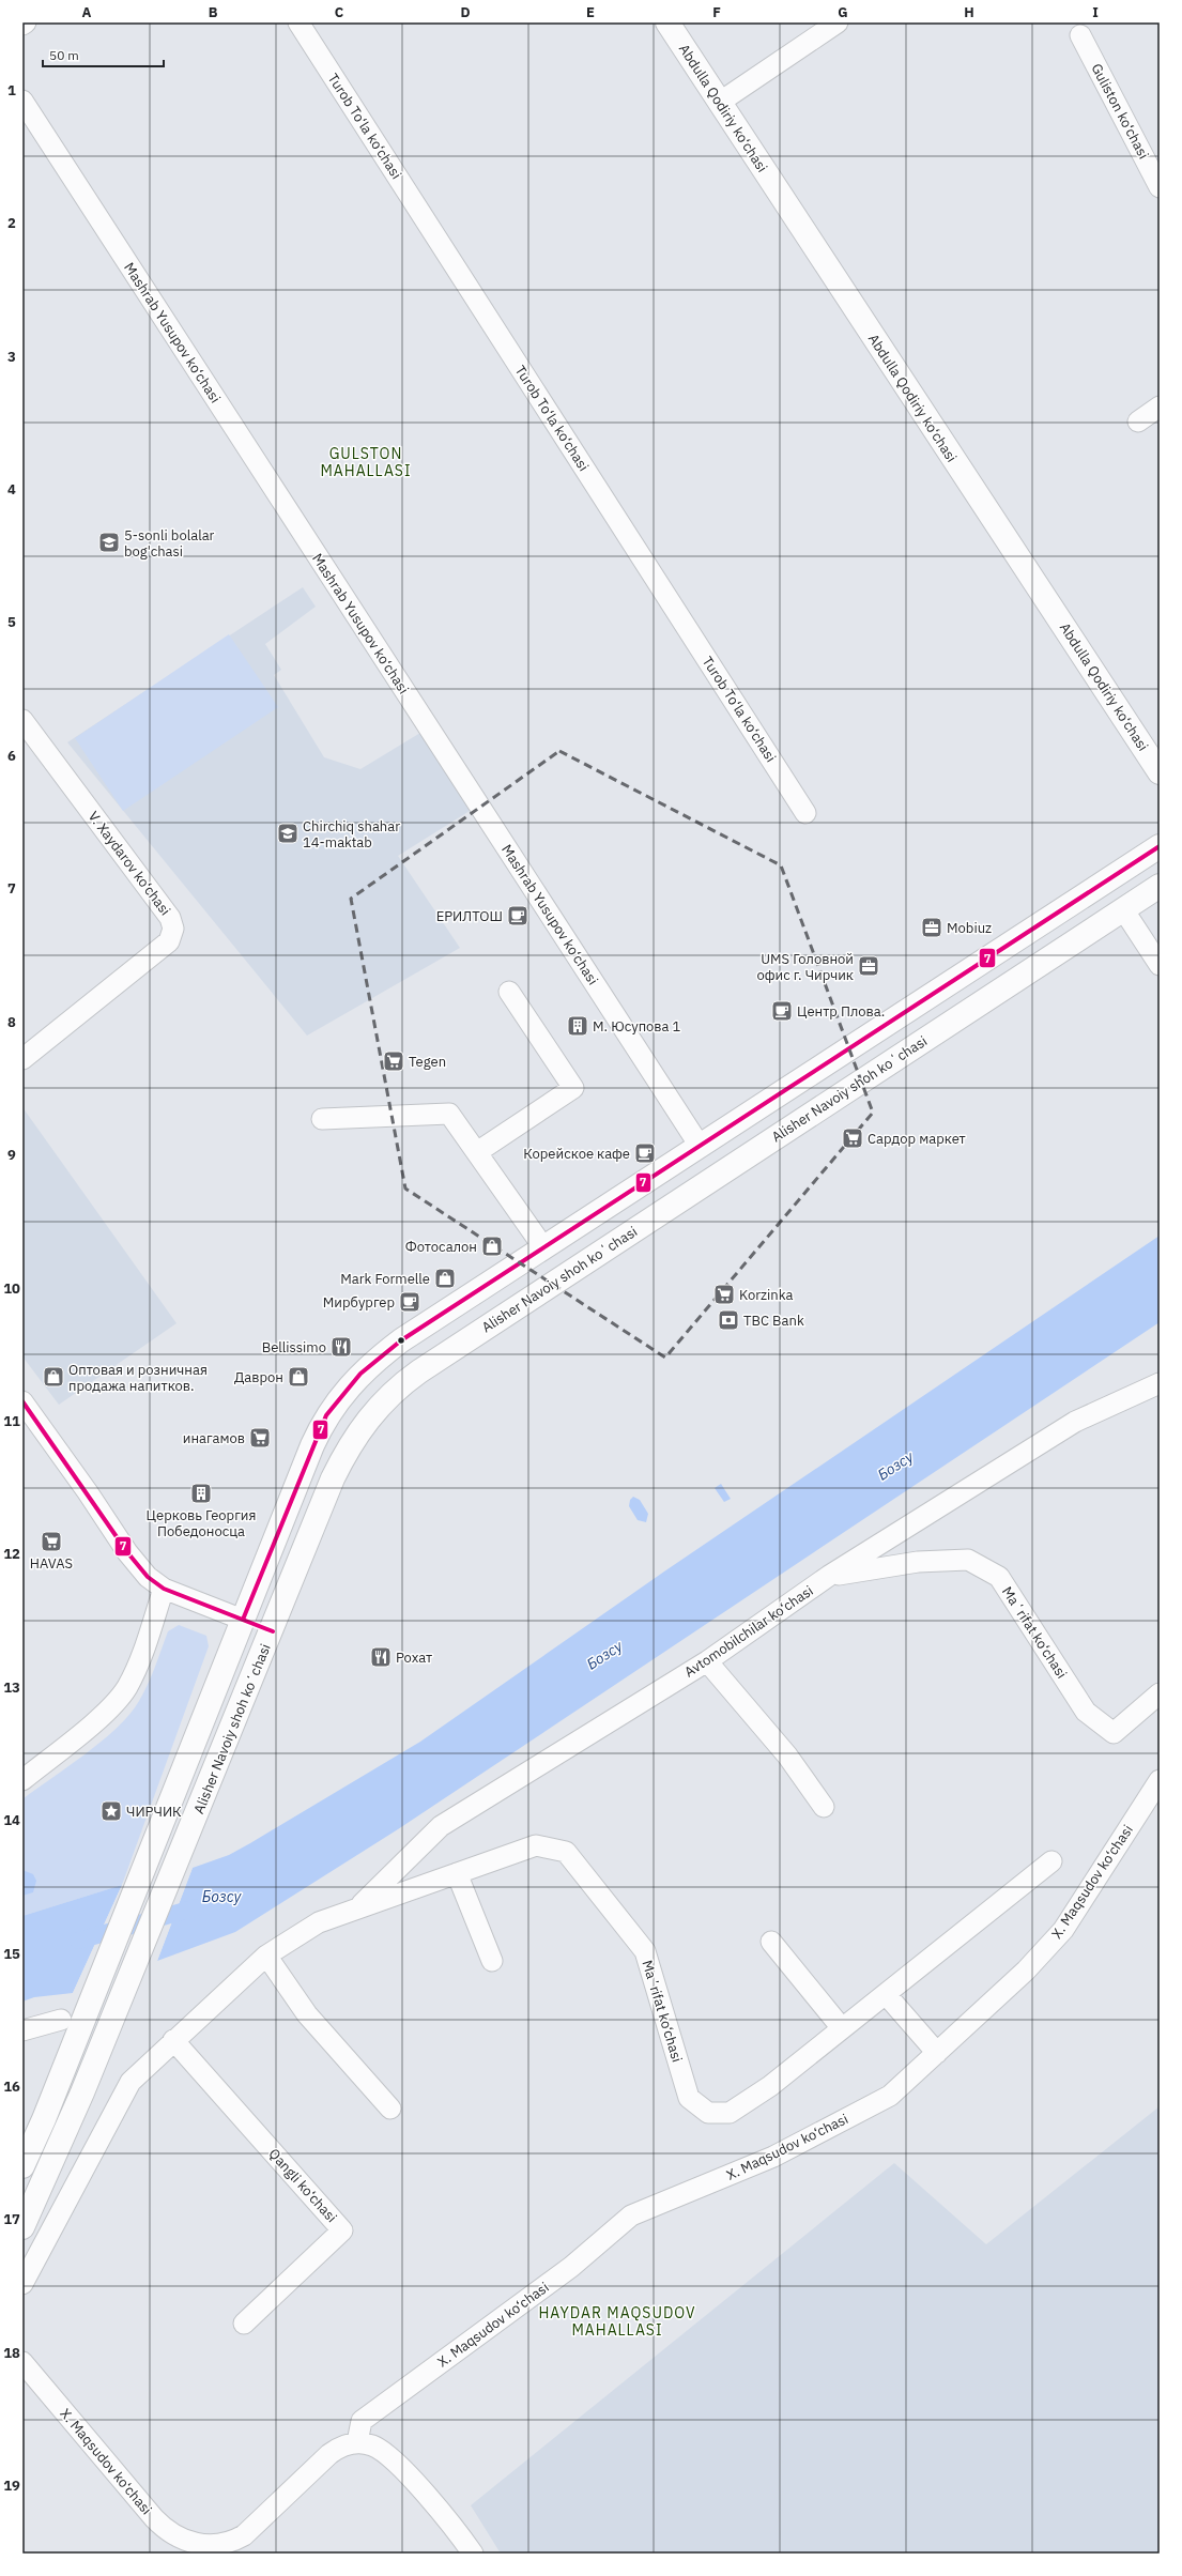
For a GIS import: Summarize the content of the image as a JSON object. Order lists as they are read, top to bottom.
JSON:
{
  "streets": {
    "main road": ["Abdulla Qodiriy ko‘chasi", "Alisher Navoiy shoh koʻchasi"],
    "street": [
      "Guliston ko‘chasi",
      "Turob To‘la ko‘chasi",
      "Mashrab Yusupov ko‘chasi",
      "V. Xaydarov ko‘chasi",
      "Avtomobilchilar ko‘chasi",
      "Maʼrifat ko‘chasi",
      "X. Maqsudov ko‘chasi",
      "Qangli ko‘chasi"
    ]
  },
  "crossings": [
    ["Avtomobilchilar ko‘chasi", "Maʼrifat ko‘chasi"]
  ],
  "districts": ["GULSTON MAHALLASI", "HAYDAR MAQSUDOV MAHALLASI"],
  "water": ["Бозсу"],
  "places": {
    "school or university": ["5-sonli bolalar bog'chasi", "Chirchiq shahar 14-maktab"],
    "cafe": [
      "ЕРИЛТОШ",
      "Центр Плова.",
      "Корейское кафе",
      "Мирбургер"
    ],
    "office": ["Mobiuz", "UMS Головной офис г. Чирчик"],
    "building": ["М. Юсупова 1", "Церковь Георгия Победоносца"],
    "supermarket": [
      "Tegen",
      "Сардор маркет",
      "Korzinka",
      "инагамов",
      "HAVAS"
    ],
    "shop": [
      "Фотосалон",
      "Mark Formelle",
      "Оптовая и розничная продажа напитков.",
      "Даврон"
    ],
    "bank": ["TBC Bank"],
    "restaurant": ["Bellissimo", "Рохат"],
    "place": ["ЧИРЧИК"]
  },
  "lines": ["transit line 7"],
  "scale_bar": "50 m",
  "grid": {
    "columns": [
      "A",
      "B",
      "C",
      "D",
      "E",
      "F",
      "G",
      "H",
      "I"
    ],
    "rows": [
      "1",
      "2",
      "3",
      "4",
      "5",
      "6",
      "7",
      "8",
      "9",
      "10",
      "11",
      "12",
      "13",
      "14",
      "15",
      "16",
      "17",
      "18",
      "19"
    ]
  }
}
